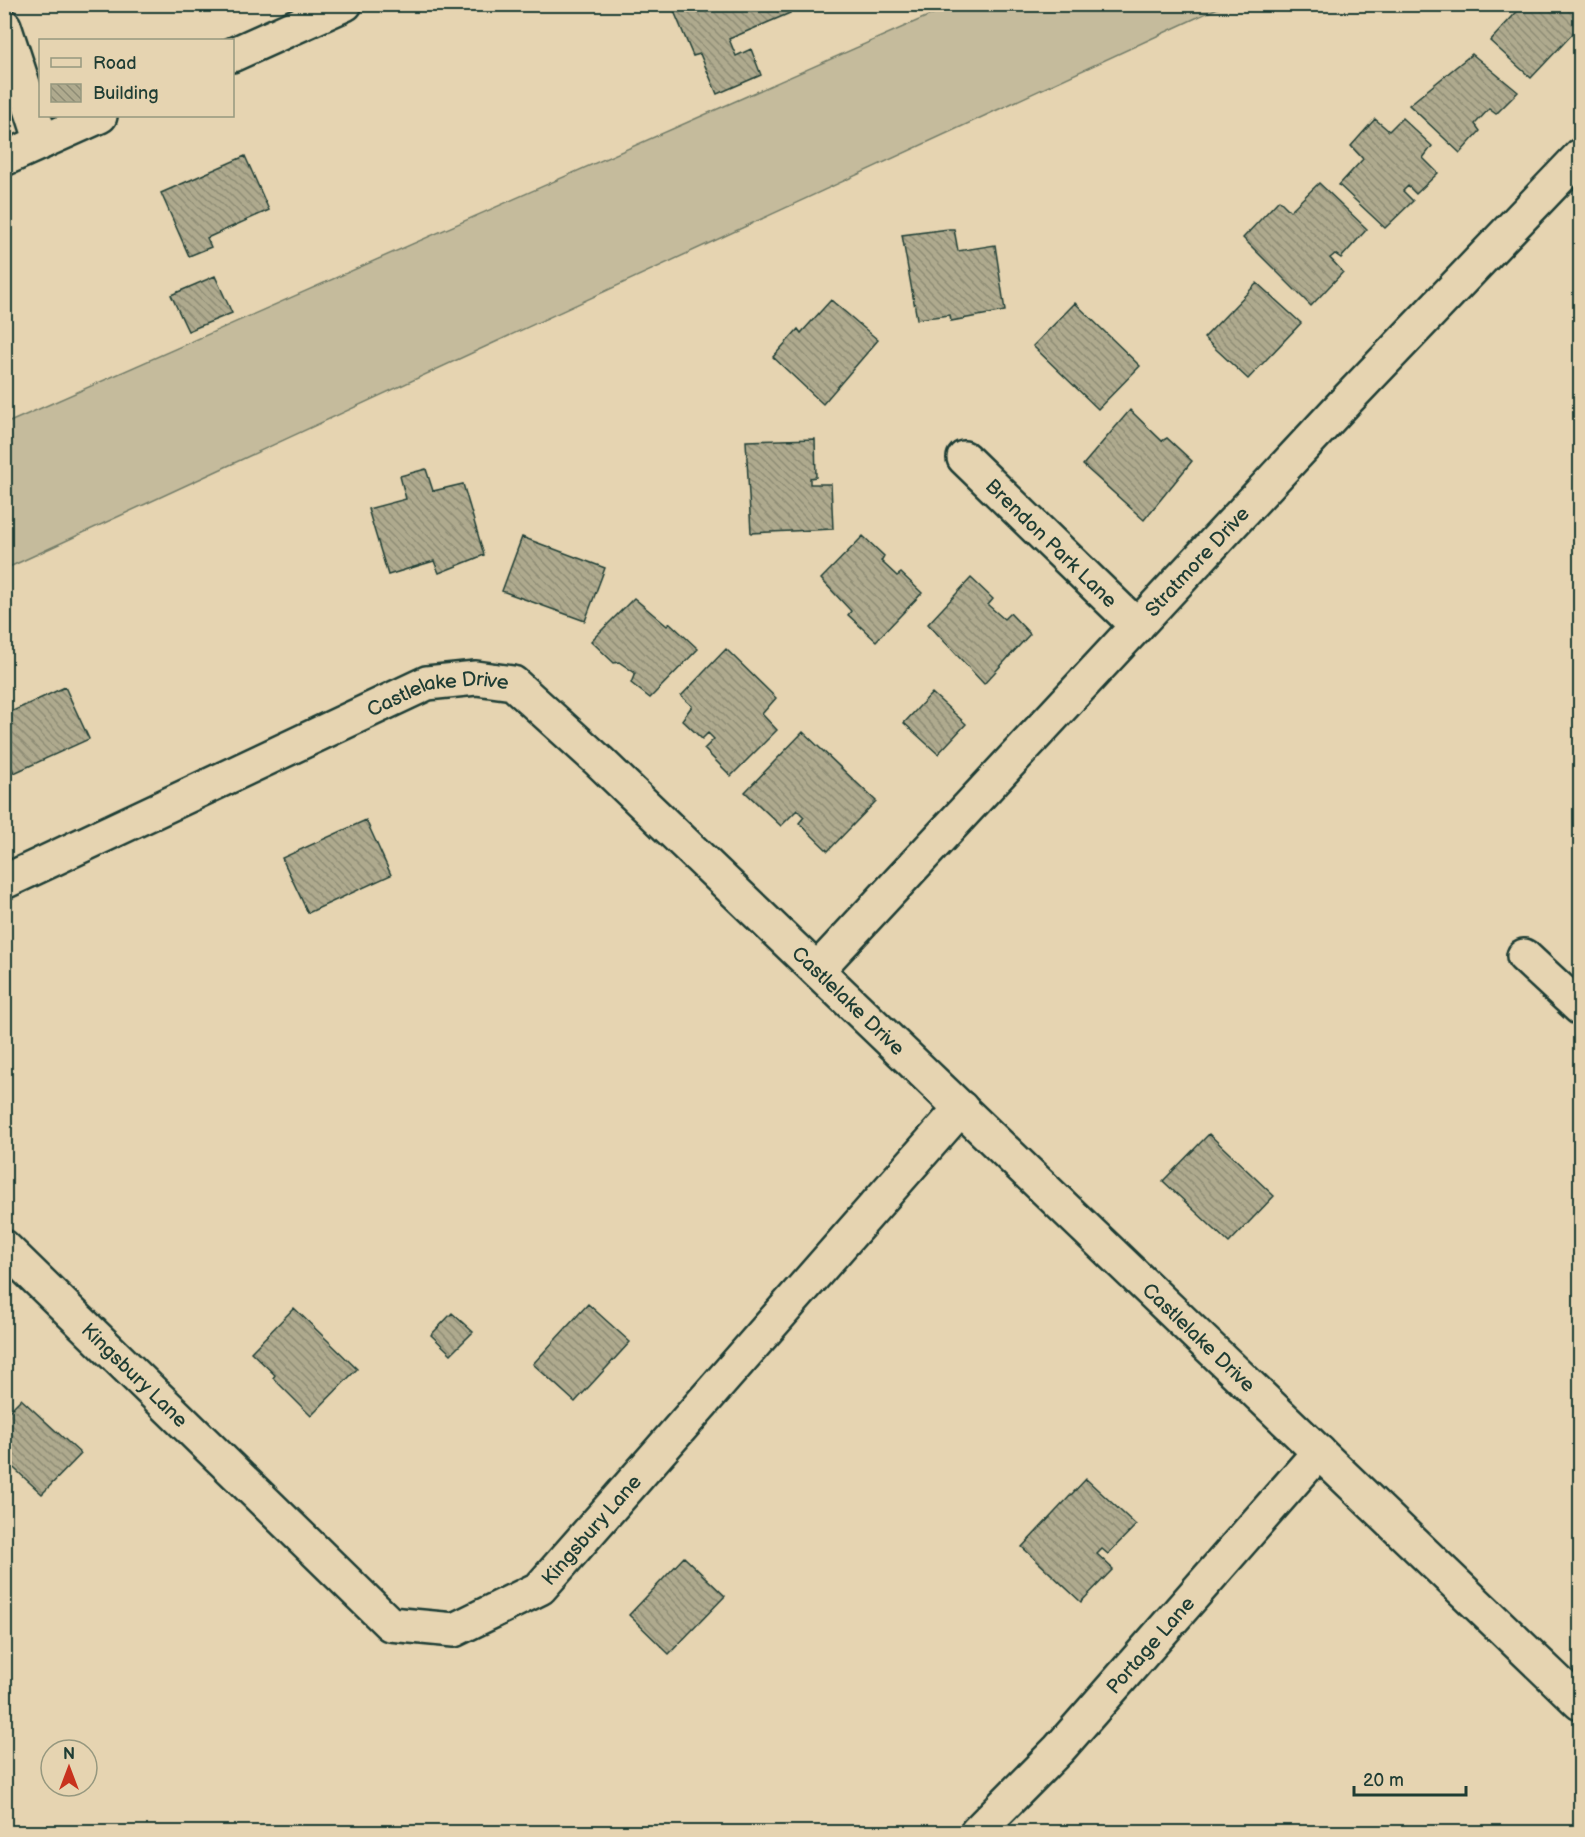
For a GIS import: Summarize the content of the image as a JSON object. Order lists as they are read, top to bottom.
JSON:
{
  "streets": {
    "street": [
      "Brendon Park Lane",
      "Stratmore Drive",
      "Castlelake Drive",
      "Kingsbury Lane",
      "Portage Lane"
    ]
  },
  "crossings": [
    ["Brendon Park Lane", "Stratmore Drive"],
    ["Stratmore Drive", "Castlelake Drive"],
    ["Castlelake Drive", "Kingsbury Lane"],
    ["Castlelake Drive", "Portage Lane"]
  ],
  "legend": ["Road", "Building"],
  "scale_bar": "20 m",
  "north": "top"
}
